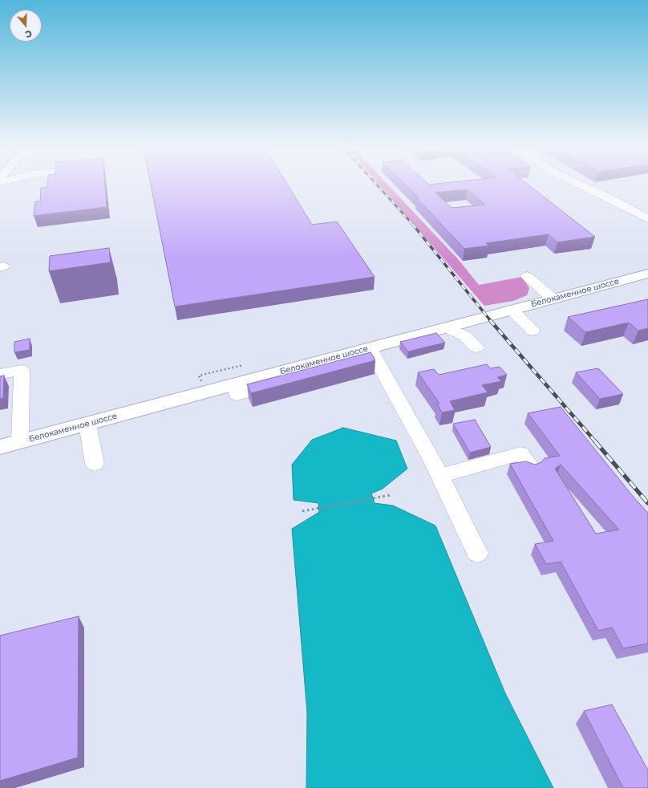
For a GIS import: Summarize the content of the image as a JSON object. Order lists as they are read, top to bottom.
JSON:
{
  "streets": {
    "main road": ["Белокаменное шоссе"]
  },
  "north": "bottom"
}
